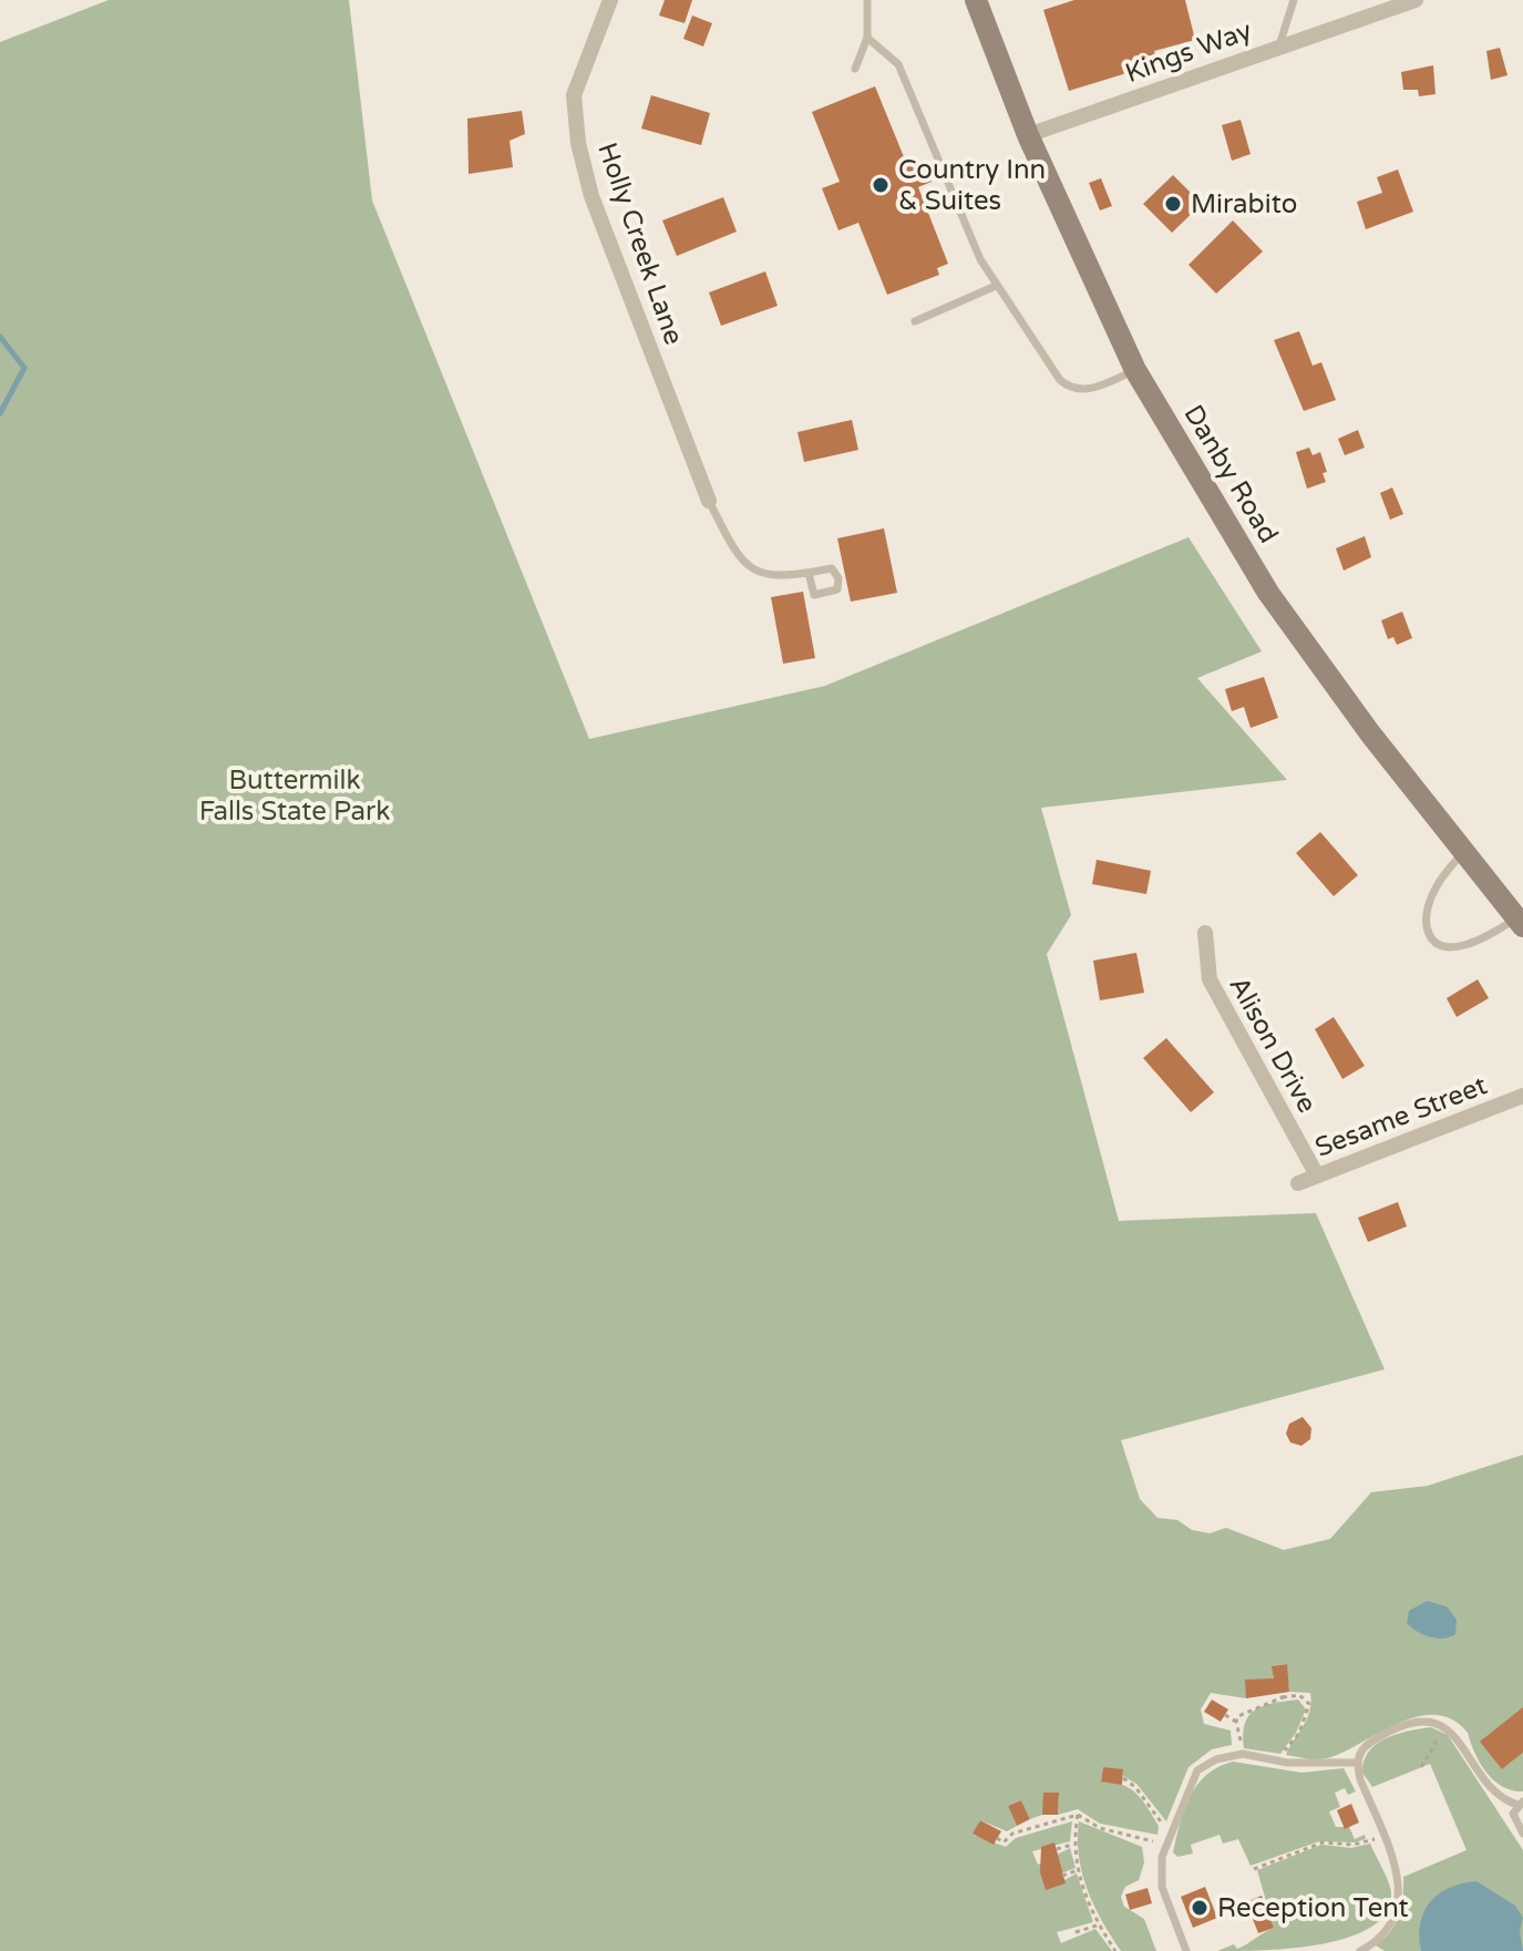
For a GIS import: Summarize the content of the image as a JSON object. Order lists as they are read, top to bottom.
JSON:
{
  "streets": {
    "main road": ["Danby Road"],
    "street": [
      "Kings Way",
      "Holly Creek Lane",
      "Alison Drive",
      "Sesame Street"
    ]
  },
  "crossings": [
    ["Kings Way", "Danby Road"],
    ["Alison Drive", "Sesame Street"]
  ],
  "parks": ["Buttermilk Falls State Park"],
  "places": ["Country Inn & Suites", "Mirabito", "Reception Tent"]
}
